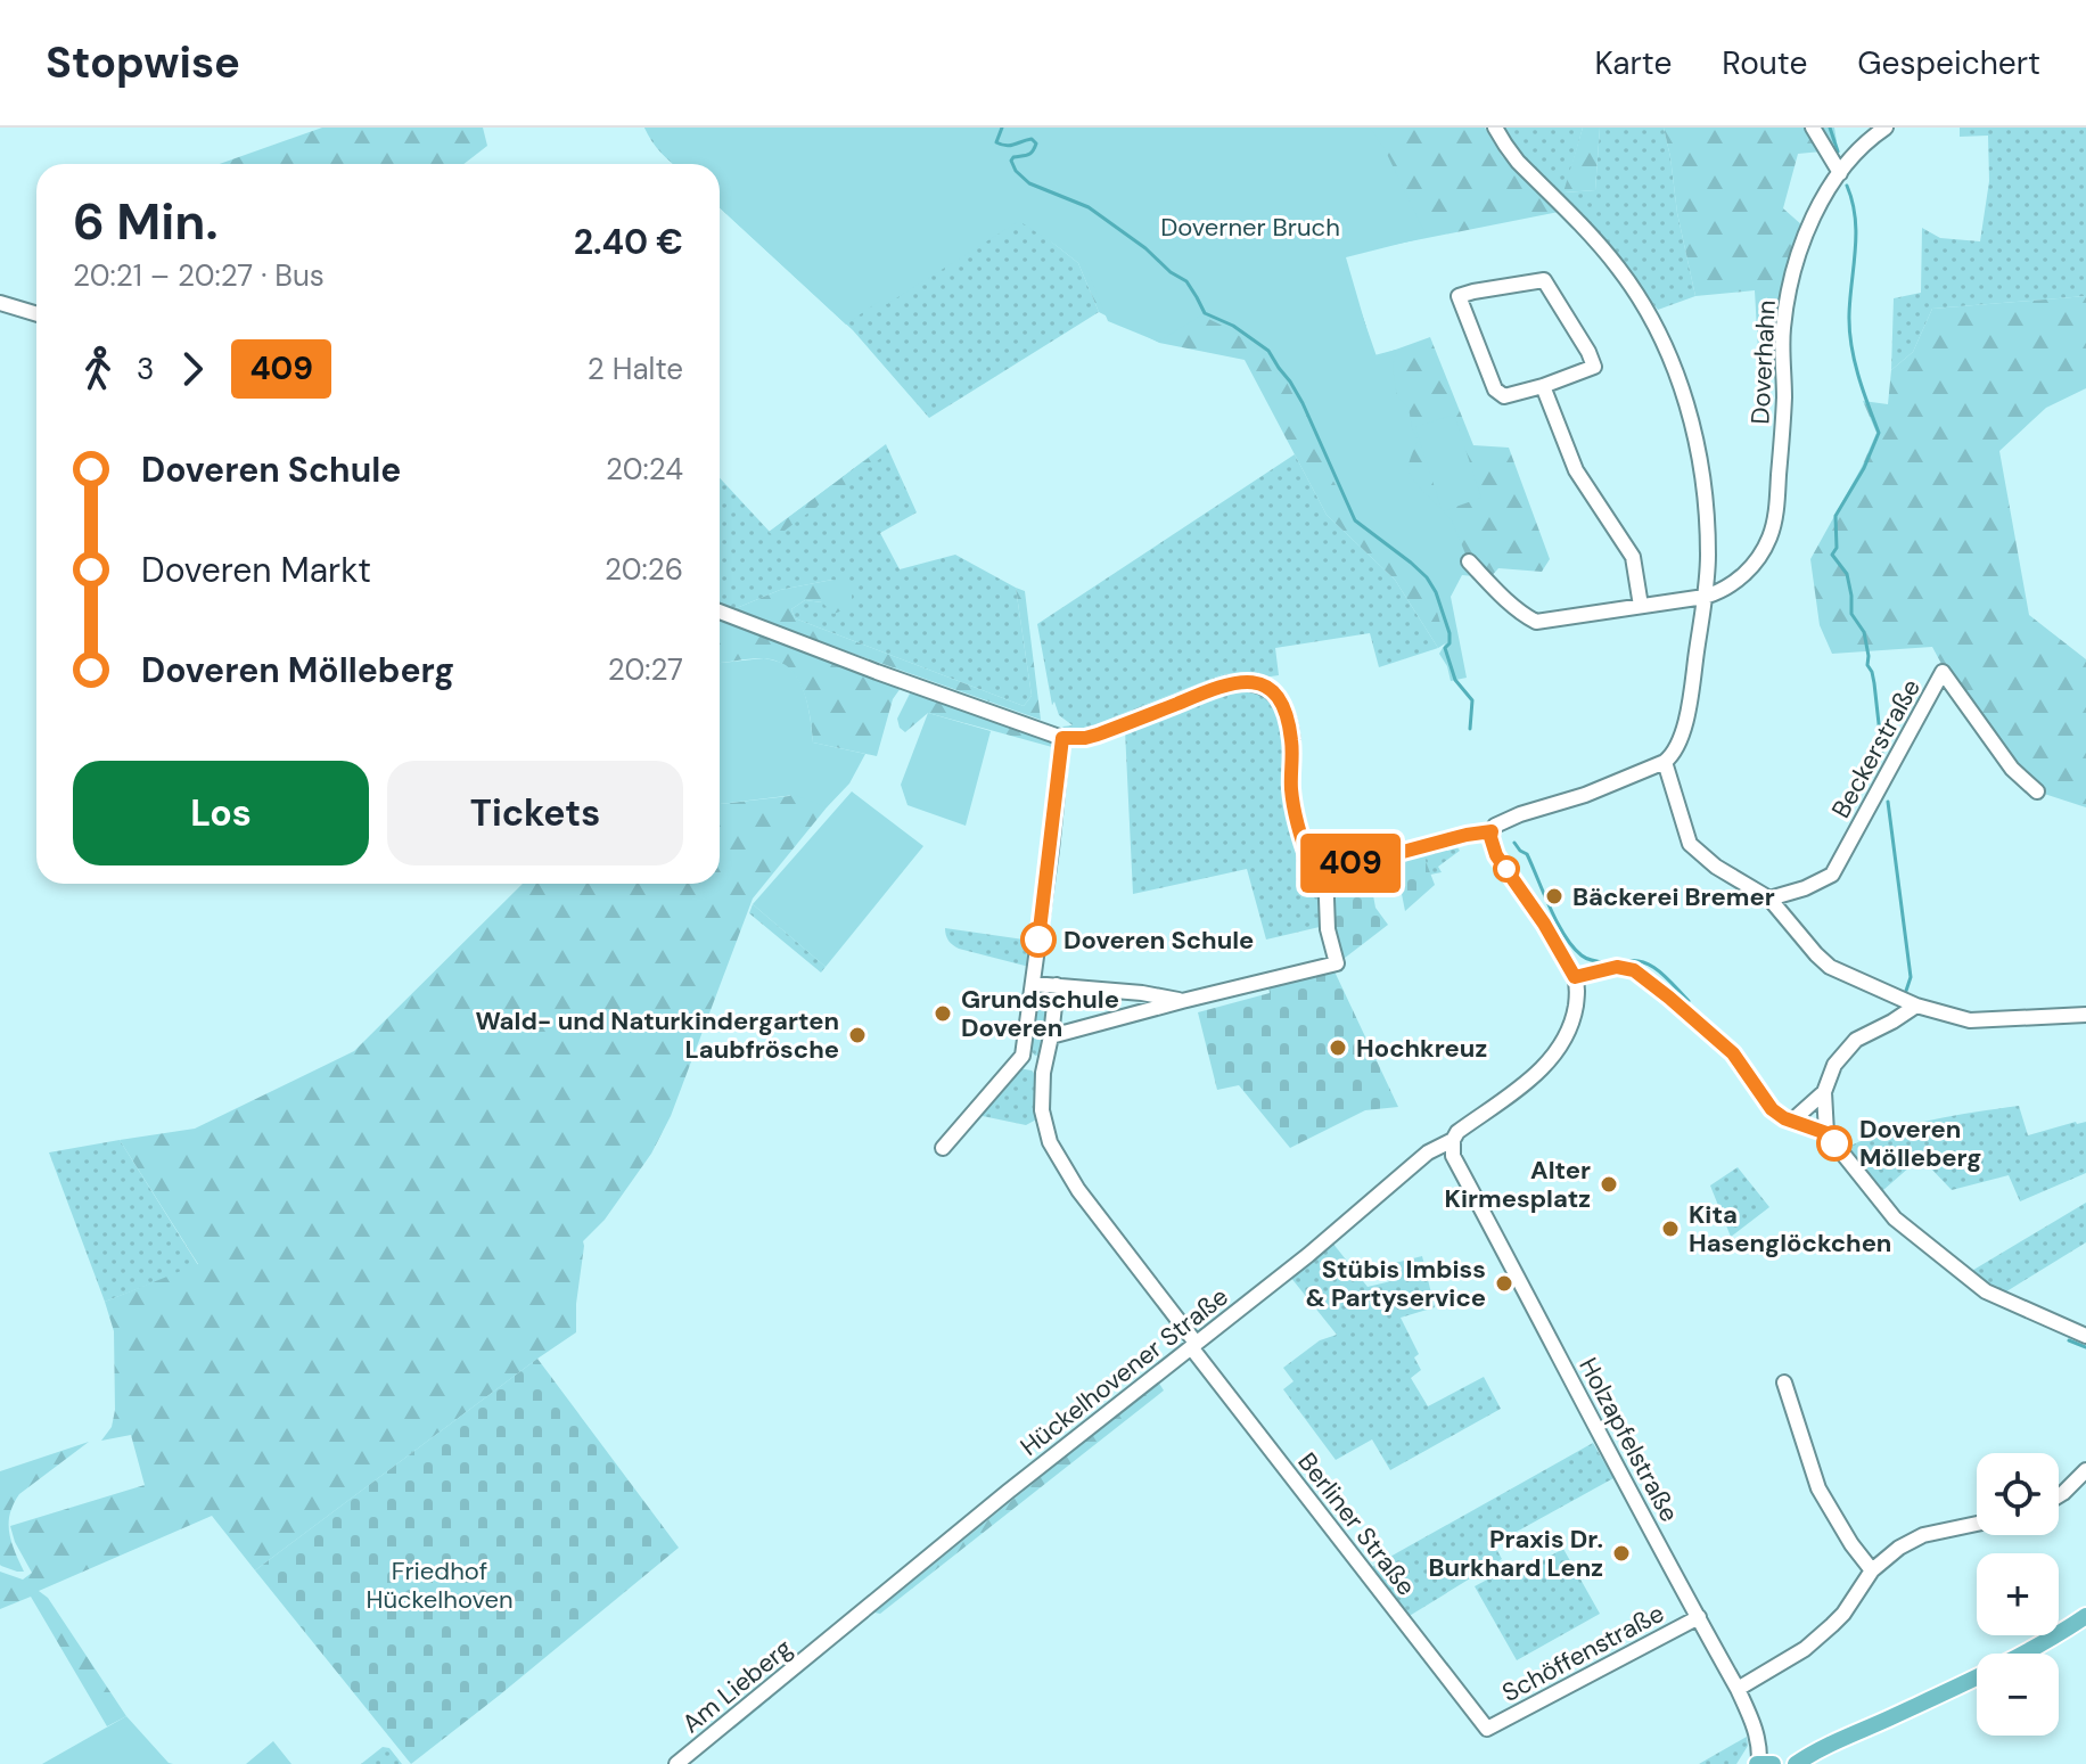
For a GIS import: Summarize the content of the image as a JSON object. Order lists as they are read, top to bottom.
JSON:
{
  "streets": {
    "street": [
      "Doverhahn",
      "Beckerstraße",
      "Hückelhovener Straße",
      "Holzapfelstraße",
      "Berliner Straße",
      "Schöffenstraße",
      "Am Lieberg"
    ]
  },
  "crossings": [
    ["Hückelhovener Straße", "Holzapfelstraße"],
    ["Hückelhovener Straße", "Berliner Straße"],
    ["Hückelhovener Straße", "Am Lieberg"],
    ["Holzapfelstraße", "Schöffenstraße"],
    ["Berliner Straße", "Schöffenstraße"]
  ],
  "parks": ["Doverner Bruch", "Friedhof Hückelhoven"],
  "places": [
    "Bäckerei Bremer",
    "Doveren Schule",
    "Grundschule Doveren",
    "Wald- und Naturkindergarten Laubfrösche",
    "Hochkreuz",
    "Doveren Mölleberg",
    "Alter Kirmesplatz",
    "Kita Hasenglöckchen",
    "Stübis Imbiss & Partyservice",
    "Praxis Dr. Burkhard Lenz"
  ],
  "lines": ["bus line 409"],
  "page": {
    "header": "Stopwise",
    "nav": ["Karte", "Route", "Gespeichert"],
    "on_map": "409",
    "heading": ["6 Min.", "20:21 – 20:27 · Bus", "2.40 €"],
    "legs": ["3", "409", "2 Halte"],
    "list": [
      {
        "name": "Doveren Schule",
        "value": "20:24"
      },
      {
        "name": "Doveren Markt",
        "value": "20:26"
      },
      {
        "name": "Doveren Mölleberg",
        "value": "20:27"
      }
    ],
    "buttons": ["Los", "Tickets"],
    "map_buttons": ["+", "−"]
  }
}
